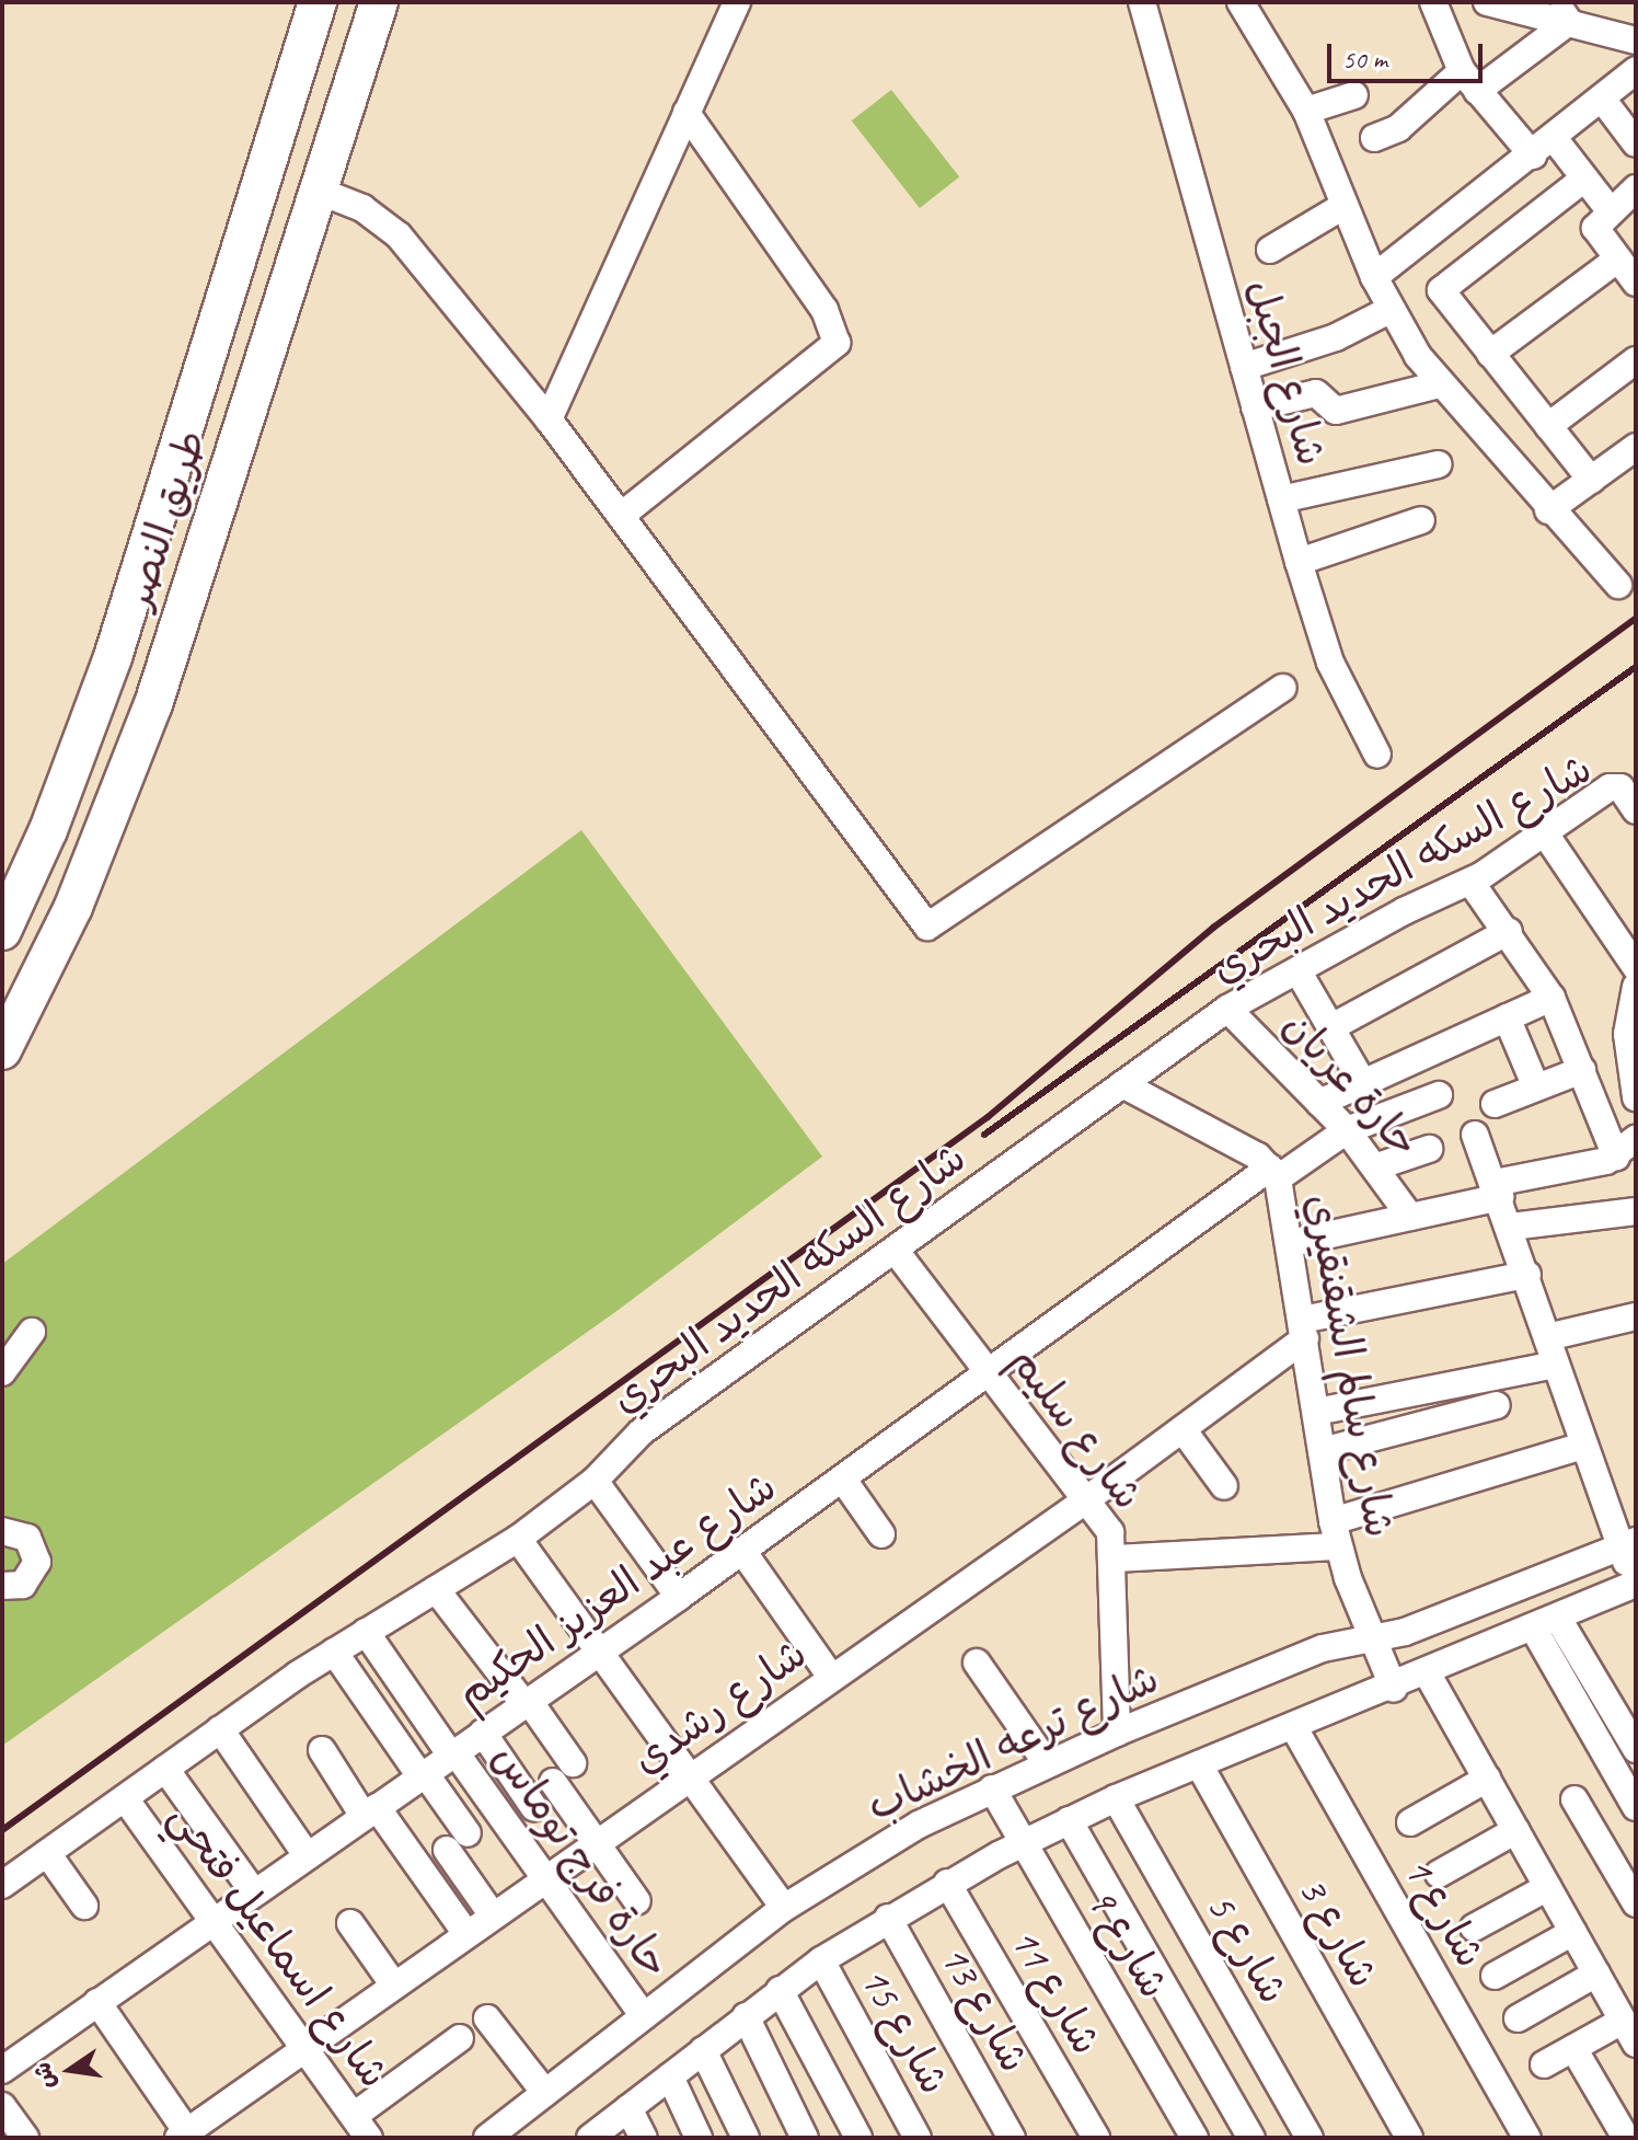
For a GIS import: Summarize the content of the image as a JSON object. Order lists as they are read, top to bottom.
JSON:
{
  "streets": {
    "highway": ["طريق النصر"],
    "street": [
      "شارع الجبل",
      "شارع السكه الحديد البحري",
      "حارة عريان",
      "شارع سالم الشقنقيري",
      "شارع سليم",
      "شارع عبد العزيز الحكيم",
      "شارع رشدي",
      "شارع ترعه الخشاب",
      "حارة فرج توماس",
      "شارع 1",
      "شارع 3",
      "شارع 9",
      "شارع اسماعيل فتحي",
      "شارع 5",
      "شارع 11",
      "شارع 13",
      "شارع 15"
    ]
  },
  "crossings": [
    ["شارع السكه الحديد البحري", "حارة عريان"],
    ["شارع السكه الحديد البحري", "شارع سالم الشقنقيري"],
    ["شارع السكه الحديد البحري", "شارع سليم"],
    ["شارع السكه الحديد البحري", "حارة فرج توماس"],
    ["شارع السكه الحديد البحري", "شارع اسماعيل فتحي"],
    ["حارة عريان", "شارع عبد العزيز الحكيم"],
    ["شارع سالم الشقنقيري", "شارع عبد العزيز الحكيم"],
    ["شارع سالم الشقنقيري", "شارع رشدي"],
    ["شارع سالم الشقنقيري", "شارع ترعه الخشاب"],
    ["شارع سليم", "شارع عبد العزيز الحكيم"],
    ["شارع سليم", "شارع رشدي"],
    ["شارع سليم", "شارع ترعه الخشاب"],
    ["شارع عبد العزيز الحكيم", "حارة فرج توماس"],
    ["شارع عبد العزيز الحكيم", "شارع اسماعيل فتحي"],
    ["شارع رشدي", "حارة فرج توماس"],
    ["شارع رشدي", "شارع اسماعيل فتحي"],
    ["شارع ترعه الخشاب", "حارة فرج توماس"],
    ["شارع ترعه الخشاب", "شارع 9"]
  ],
  "scale_bar": "50 m",
  "north": "left"
}
